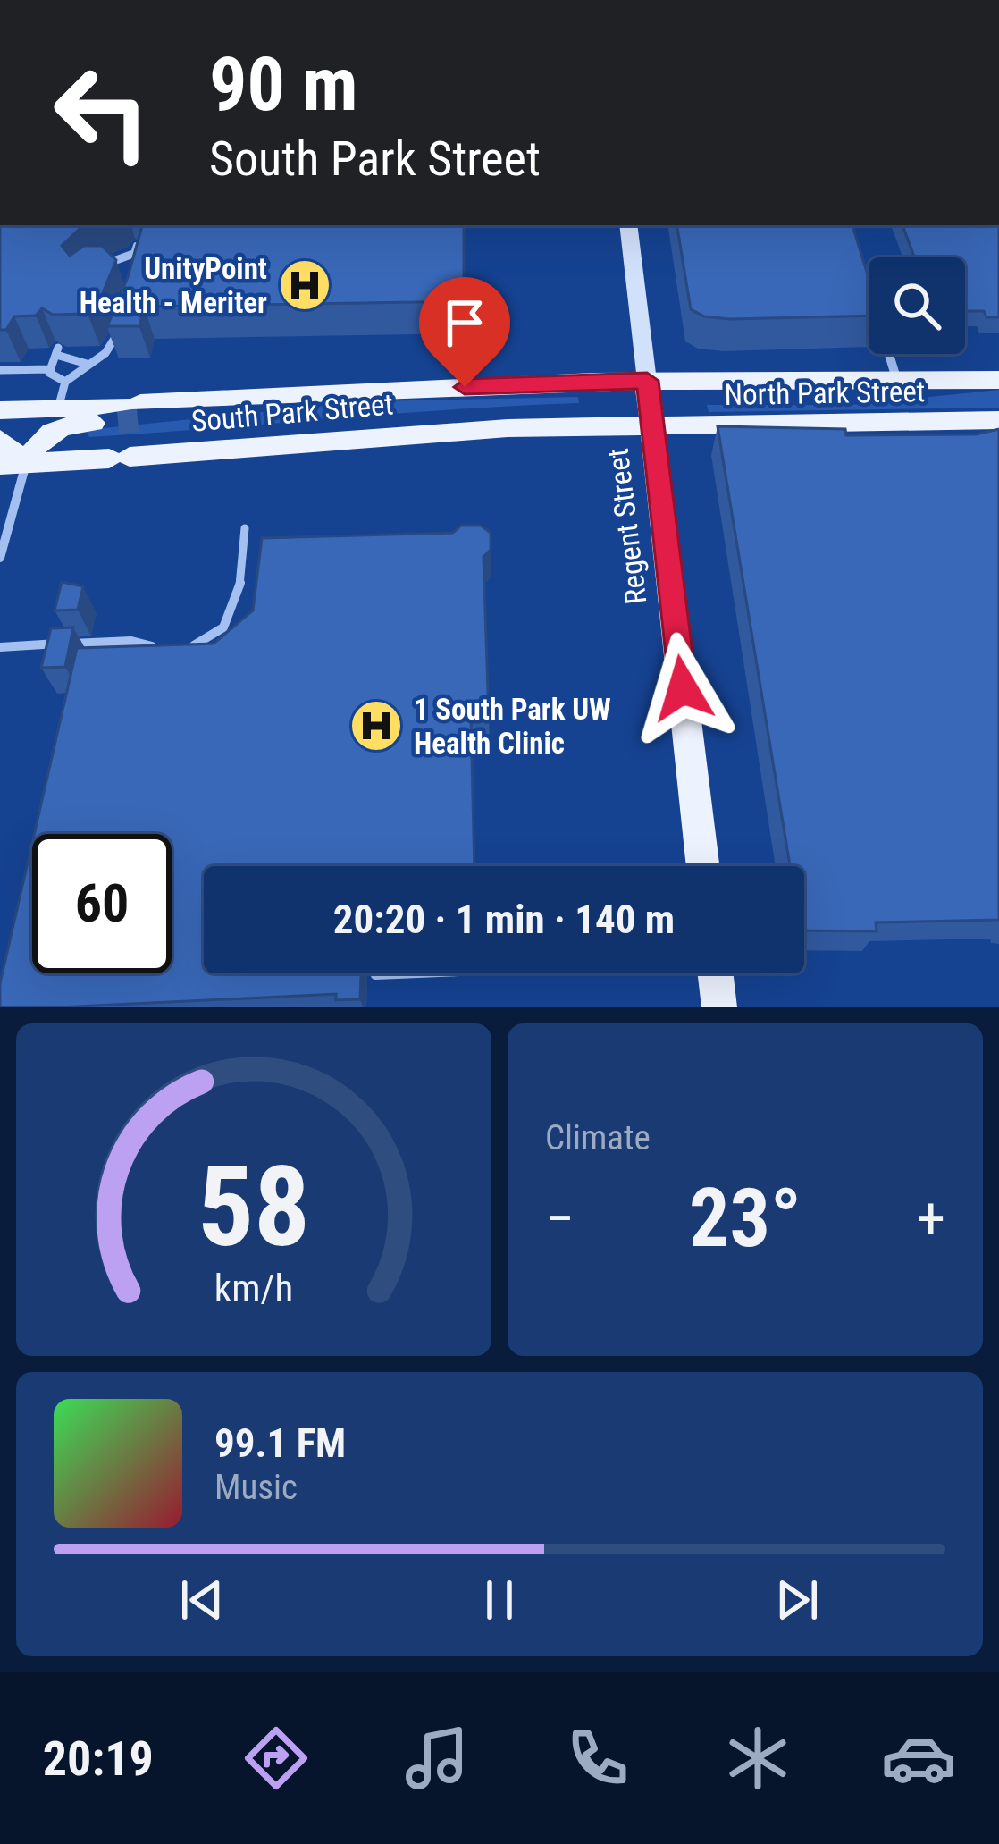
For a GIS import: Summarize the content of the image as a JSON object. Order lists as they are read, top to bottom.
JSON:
{
  "streets": {
    "main road": ["North Park Street", "South Park Street", "Regent Street"]
  },
  "crossings": [
    ["North Park Street", "South Park Street"],
    ["North Park Street", "Regent Street"],
    ["South Park Street", "Regent Street"]
  ],
  "places": {
    "hospital": ["UnityPoint Health - Meriter", "1 South Park UW Health Clinic"]
  },
  "page": {
    "turn": ["90 m", "South Park Street"],
    "limit": "60",
    "trip": "20:20 · 1 min · 140 m",
    "tile": "Climate",
    "heat": ["−", "23°", "+"],
    "song": ["99.1 FM", "Music"],
    "tabs": "20:19",
    "gauge": ["58", "km/h"]
  }
}
